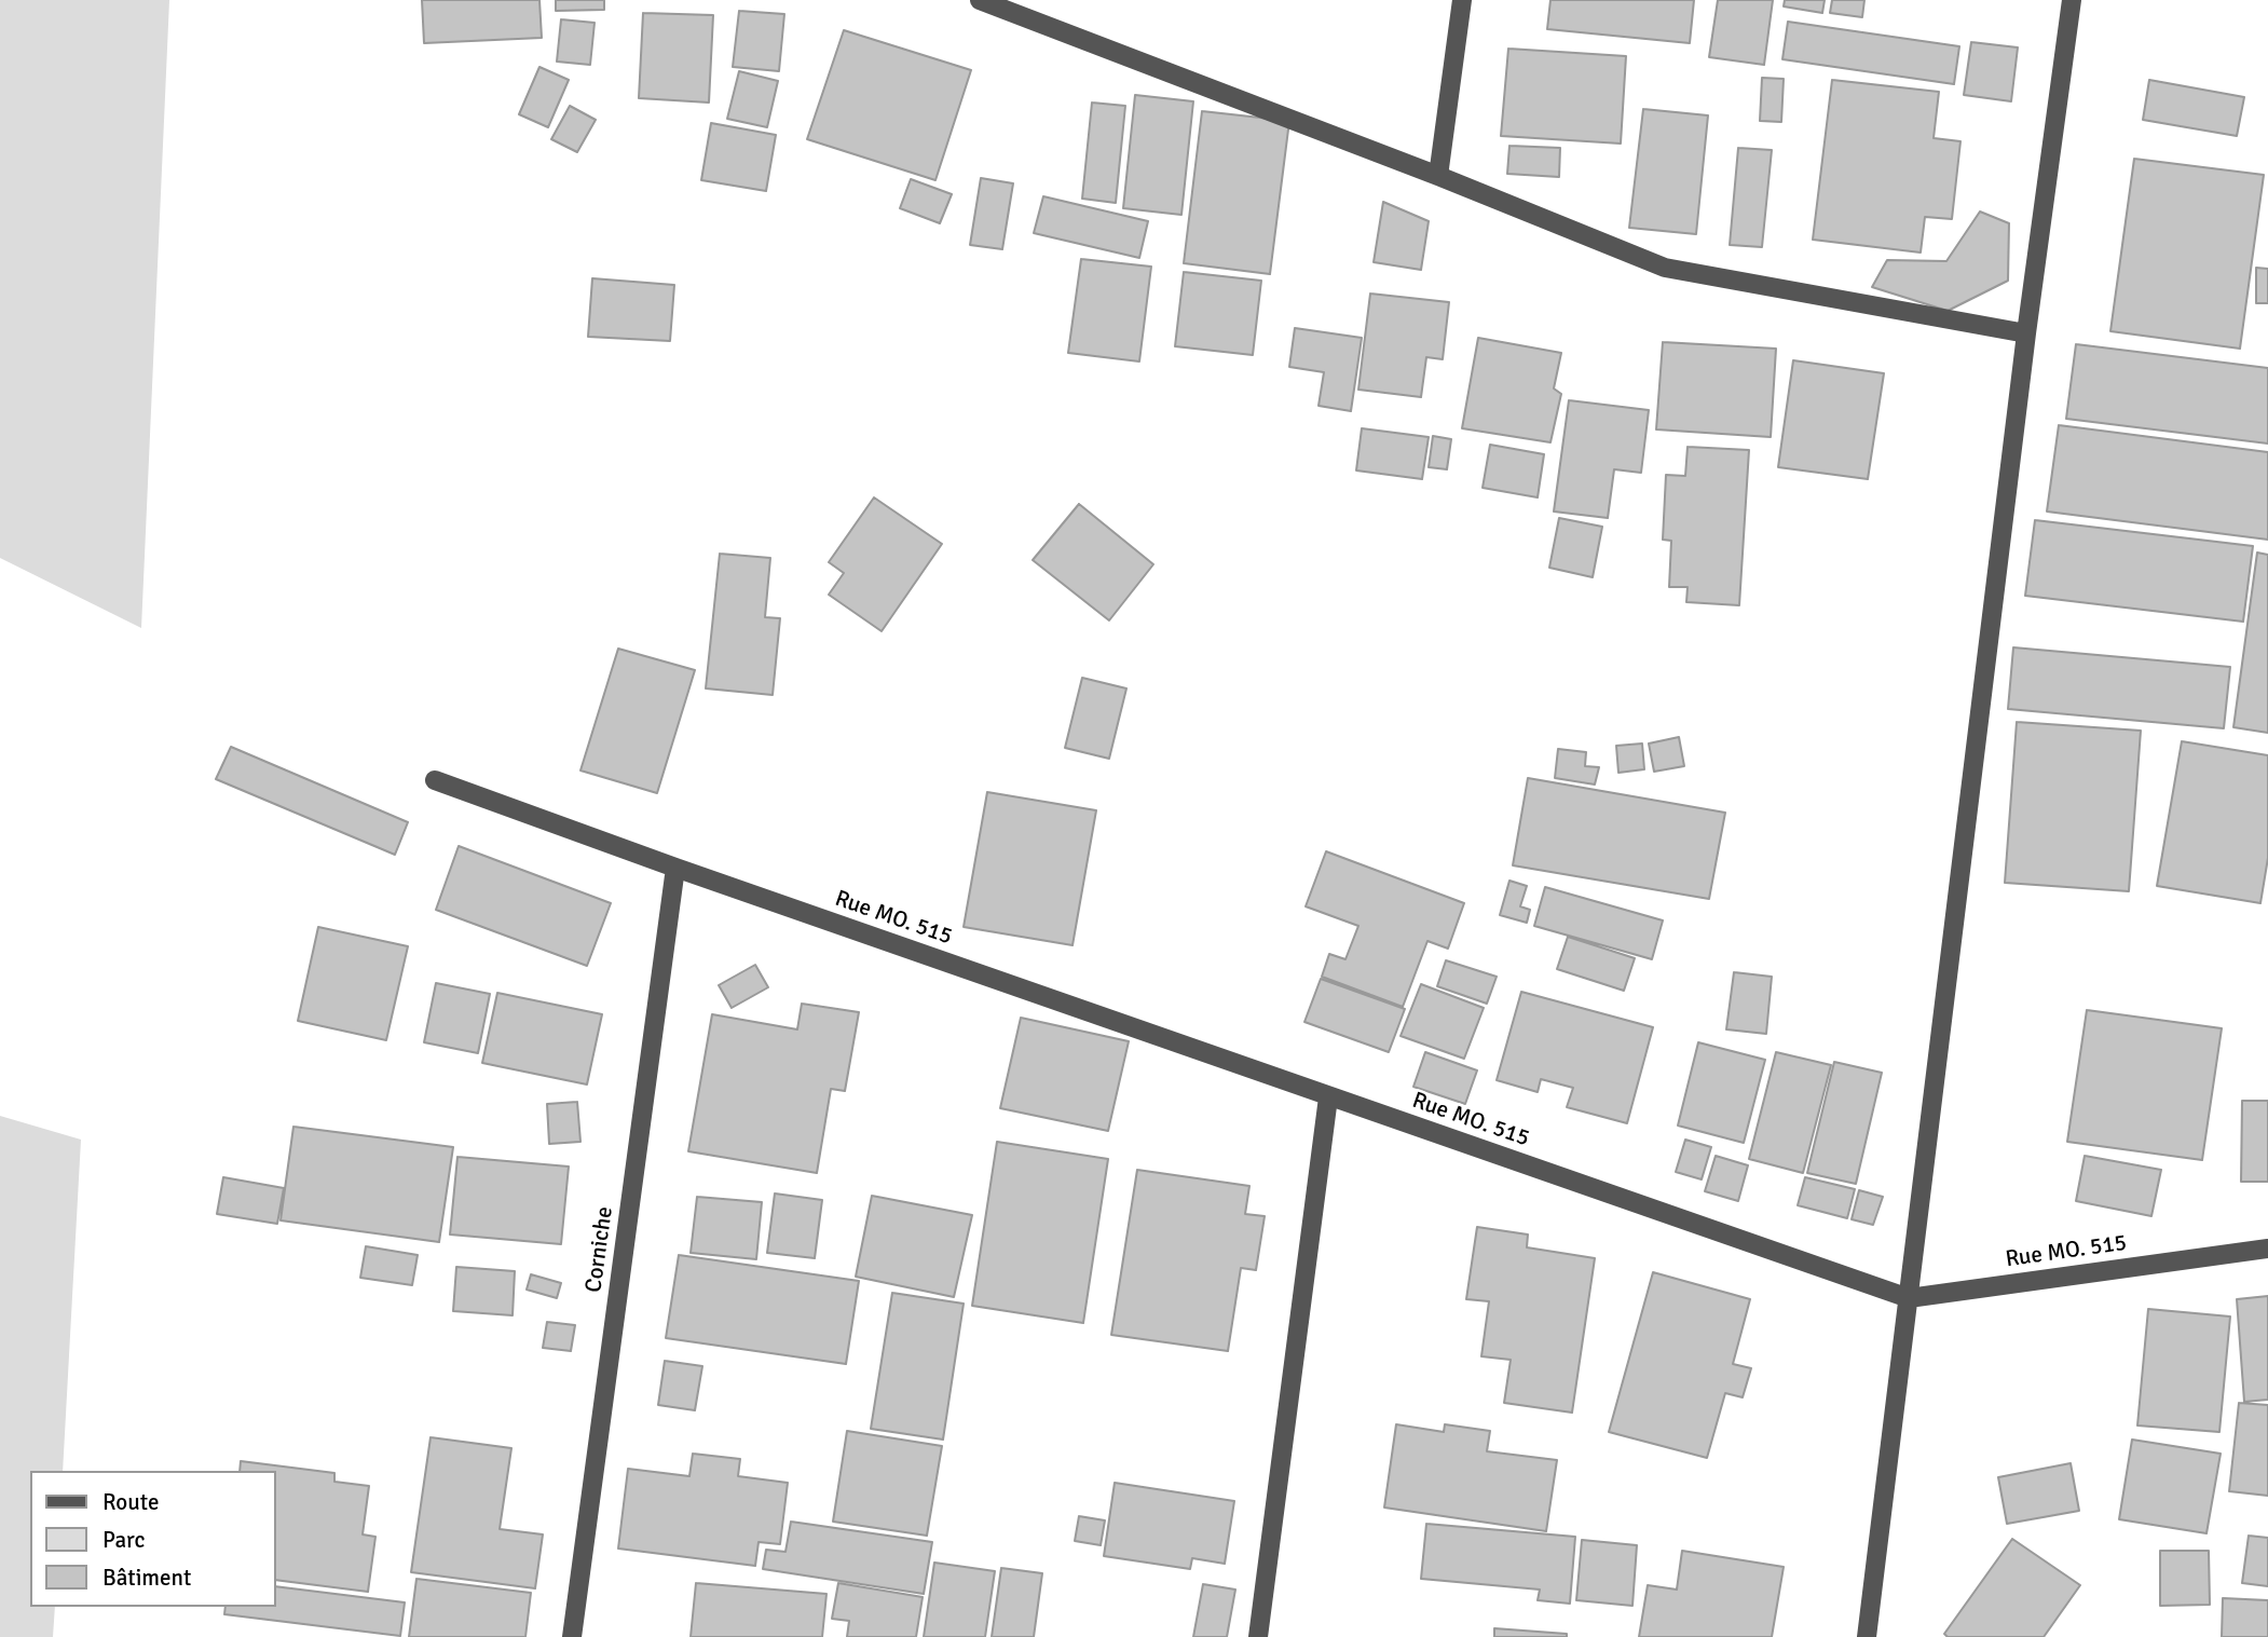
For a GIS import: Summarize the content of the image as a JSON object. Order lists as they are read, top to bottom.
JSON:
{
  "streets": {
    "street": ["Rue MO. 515", "Corniche"]
  },
  "crossings": [
    ["Rue MO. 515", "Corniche"]
  ],
  "legend": ["Route", "Parc", "Bâtiment"]
}
